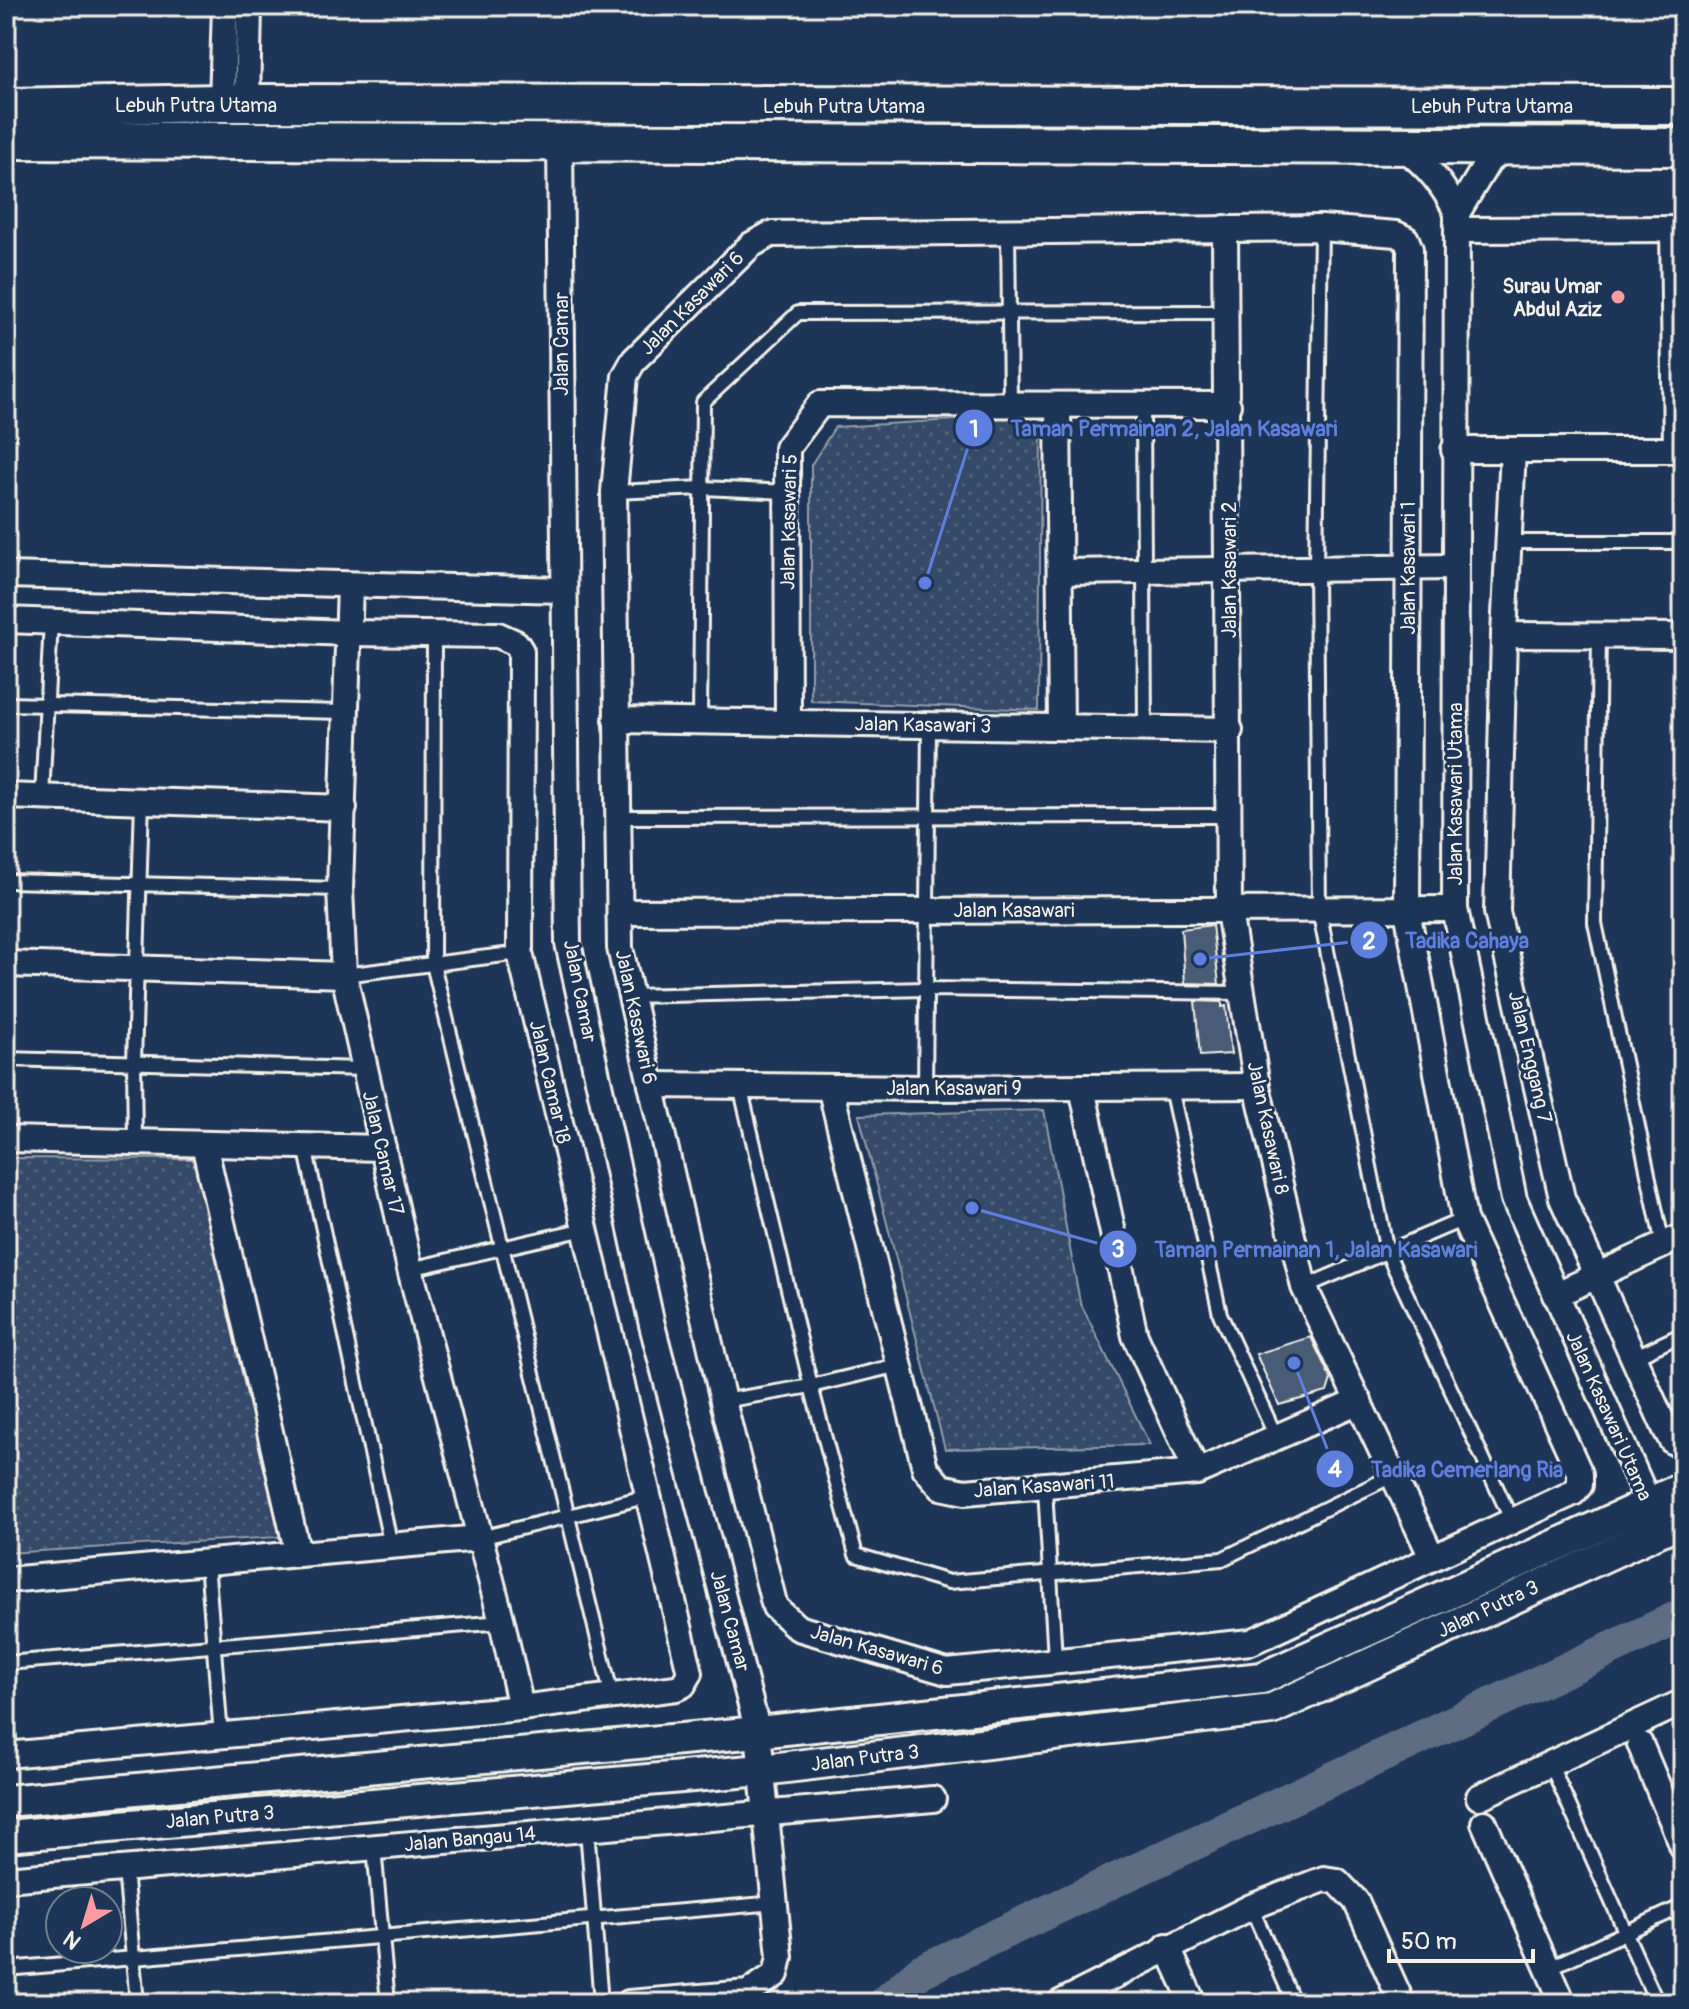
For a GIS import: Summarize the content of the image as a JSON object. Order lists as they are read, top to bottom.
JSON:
{
  "streets": {
    "main road": ["Lebuh Putra Utama"],
    "street": [
      "Jalan Kasawari 6",
      "Jalan Camar",
      "Jalan Kasawari 5",
      "Jalan Kasawari 1",
      "Jalan Kasawari 2",
      "Jalan Kasawari 3",
      "Jalan Kasawari Utama",
      "Jalan Kasawari",
      "Jalan Enggang 7",
      "Jalan Camar 18",
      "Jalan Kasawari 9",
      "Jalan Kasawari 8",
      "Jalan Camar 17",
      "Jalan Kasawari 11",
      "Jalan Putra 3",
      "Jalan Bangau 14"
    ]
  },
  "crossings": [
    ["Lebuh Putra Utama", "Jalan Camar"],
    ["Jalan Kasawari 6", "Jalan Kasawari 1"],
    ["Jalan Kasawari 6", "Jalan Kasawari 2"],
    ["Jalan Kasawari 6", "Jalan Kasawari 3"],
    ["Jalan Kasawari 6", "Jalan Kasawari"],
    ["Jalan Kasawari 6", "Jalan Kasawari 9"],
    ["Jalan Kasawari 6", "Jalan Kasawari 8"],
    ["Jalan Camar", "Jalan Putra 3"],
    ["Jalan Camar", "Jalan Bangau 14"],
    ["Jalan Kasawari 5", "Jalan Kasawari 2"],
    ["Jalan Kasawari 5", "Jalan Kasawari 3"],
    ["Jalan Kasawari 1", "Jalan Kasawari"],
    ["Jalan Kasawari 2", "Jalan Kasawari 3"],
    ["Jalan Kasawari 2", "Jalan Kasawari"],
    ["Jalan Kasawari 2", "Jalan Kasawari 8"],
    ["Jalan Kasawari Utama", "Jalan Kasawari"],
    ["Jalan Kasawari Utama", "Jalan Putra 3"],
    ["Jalan Kasawari", "Jalan Kasawari 8"],
    ["Jalan Camar 18", "Jalan Camar 17"],
    ["Jalan Kasawari 9", "Jalan Kasawari 8"],
    ["Jalan Kasawari 9", "Jalan Kasawari 11"],
    ["Jalan Kasawari 8", "Jalan Kasawari 11"]
  ],
  "places": [
    "Surau Umar Abdul Aziz",
    "Taman Permainan 2, Jalan Kasawari",
    "Tadika Cahaya",
    "Taman Permainan 1, Jalan Kasawari",
    "Tadika Cemerlang Ria"
  ],
  "scale_bar": "50 m",
  "north": "bottom left"
}
